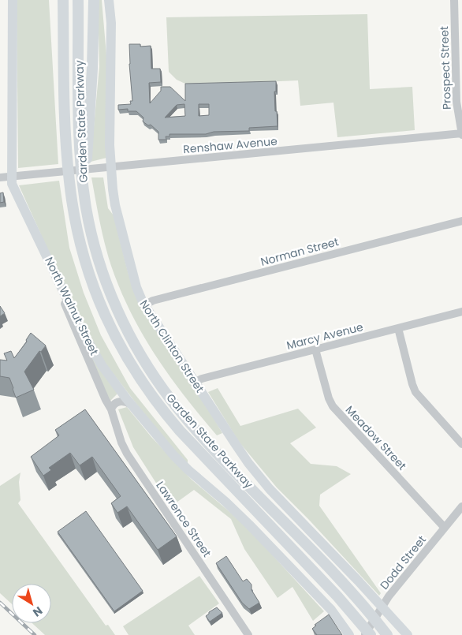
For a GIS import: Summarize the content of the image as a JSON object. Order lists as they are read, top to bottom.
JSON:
{
  "streets": {
    "highway": ["Garden State Parkway"],
    "main road": ["North Walnut Street", "North Clinton Street"],
    "street": [
      "Prospect Street",
      "Renshaw Avenue",
      "Norman Street",
      "Marcy Avenue",
      "Meadow Street",
      "Lawrence Street",
      "Dodd Street"
    ]
  },
  "crossings": [
    ["Prospect Street", "Renshaw Avenue"],
    ["Renshaw Avenue", "North Walnut Street"],
    ["Renshaw Avenue", "North Clinton Street"],
    ["Norman Street", "North Clinton Street"],
    ["North Walnut Street", "Lawrence Street"],
    ["Marcy Avenue", "North Clinton Street"],
    ["Marcy Avenue", "Meadow Street"],
    ["North Clinton Street", "Dodd Street"],
    ["Meadow Street", "Dodd Street"]
  ],
  "north": "bottom right"
}
